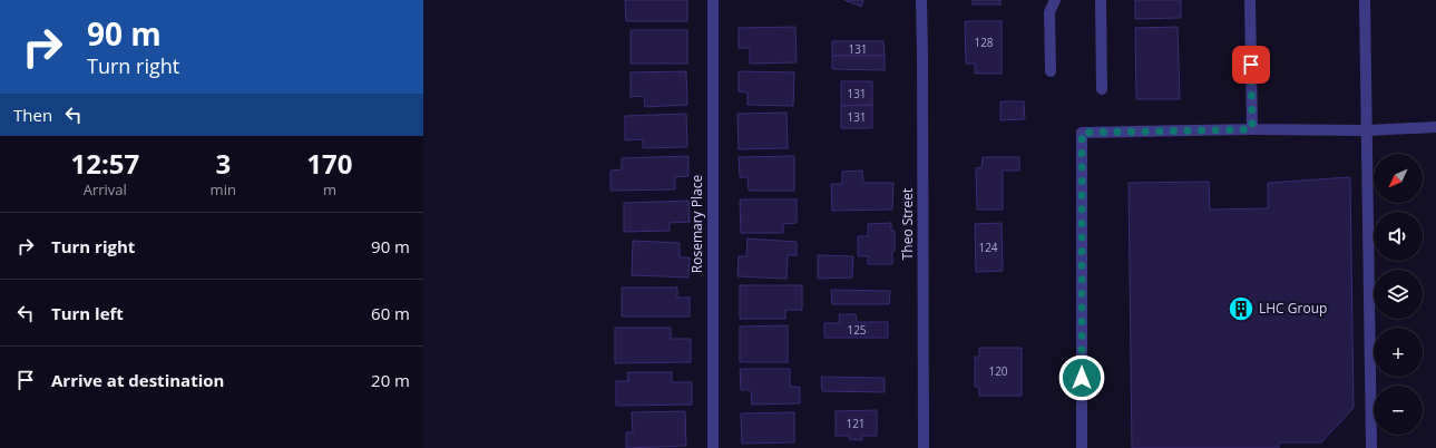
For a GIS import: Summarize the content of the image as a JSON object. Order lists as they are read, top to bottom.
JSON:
{
  "streets": {
    "street": ["Rosemary Place", "Theo Street"]
  },
  "places": {
    "building": ["LHC Group"]
  },
  "house_numbers": [
    "128",
    "131",
    "131",
    "131",
    "124",
    "125",
    "120",
    "121"
  ],
  "north": "bottom left",
  "page": {
    "turn": ["90 m", "Turn right"],
    "then": "Then",
    "eta": [
      "12:57",
      "Arrival",
      "3",
      "min",
      "170",
      "m"
    ],
    "map_buttons": ["+", "−"],
    "list": [
      {
        "name": "Turn right",
        "value": "90 m"
      },
      {
        "name": "Turn left",
        "value": "60 m"
      },
      {
        "name": "Arrive at destination",
        "value": "20 m"
      }
    ]
  }
}
